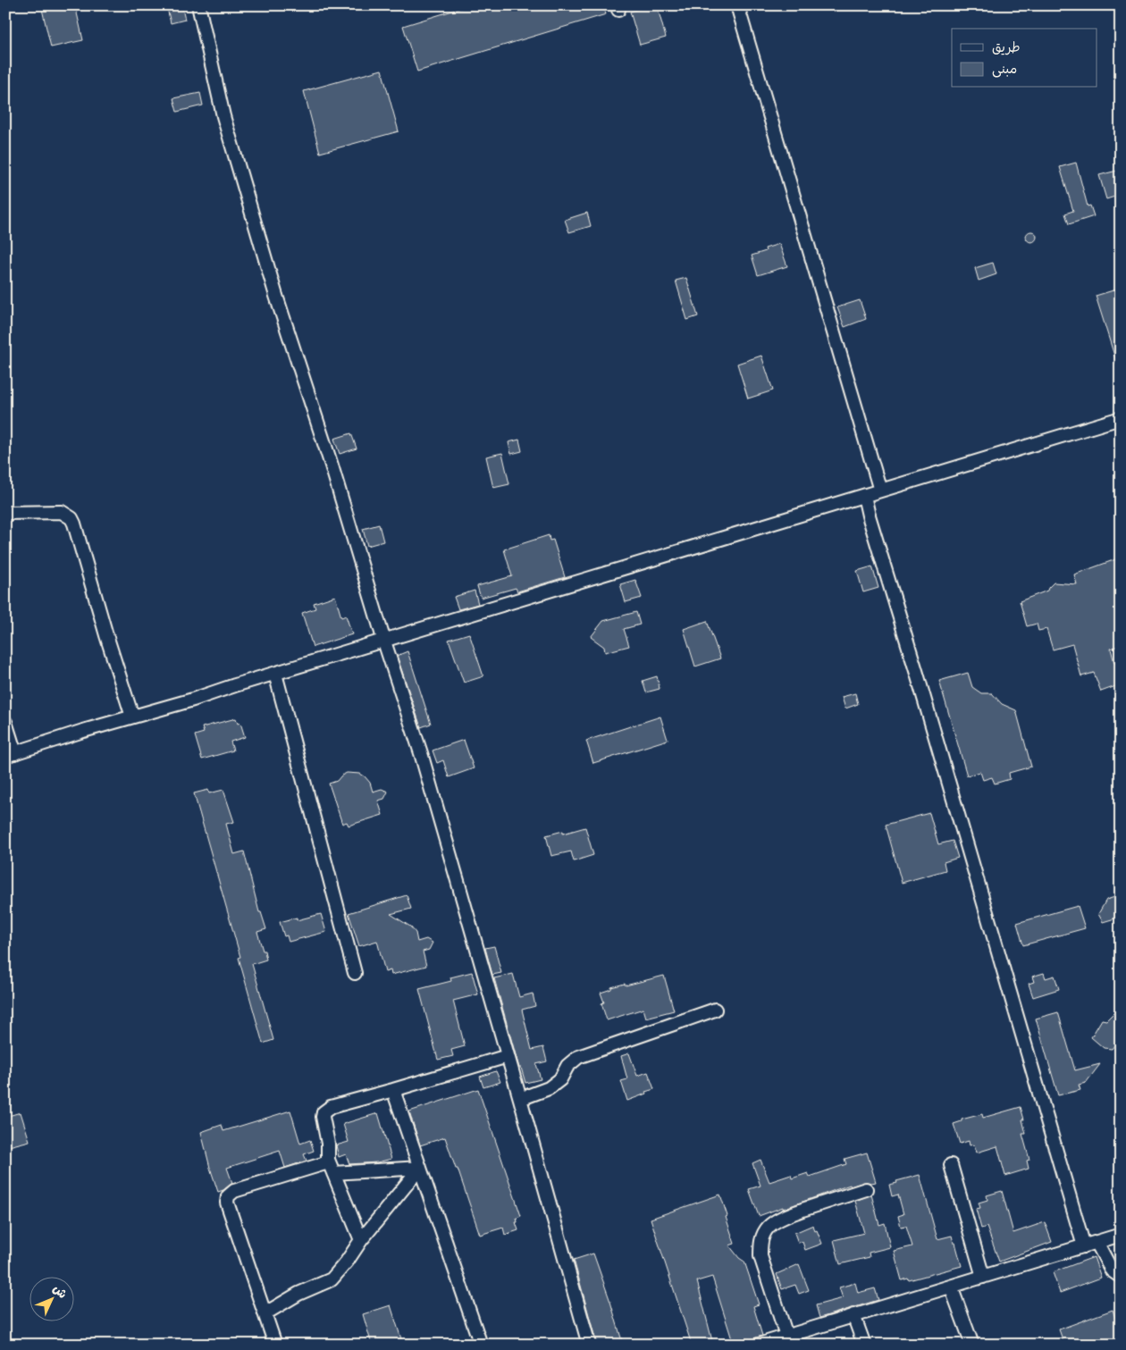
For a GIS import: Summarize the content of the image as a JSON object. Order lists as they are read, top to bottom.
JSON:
{
  "legend": ["طريق", "مبنى"],
  "north": "top right"
}
